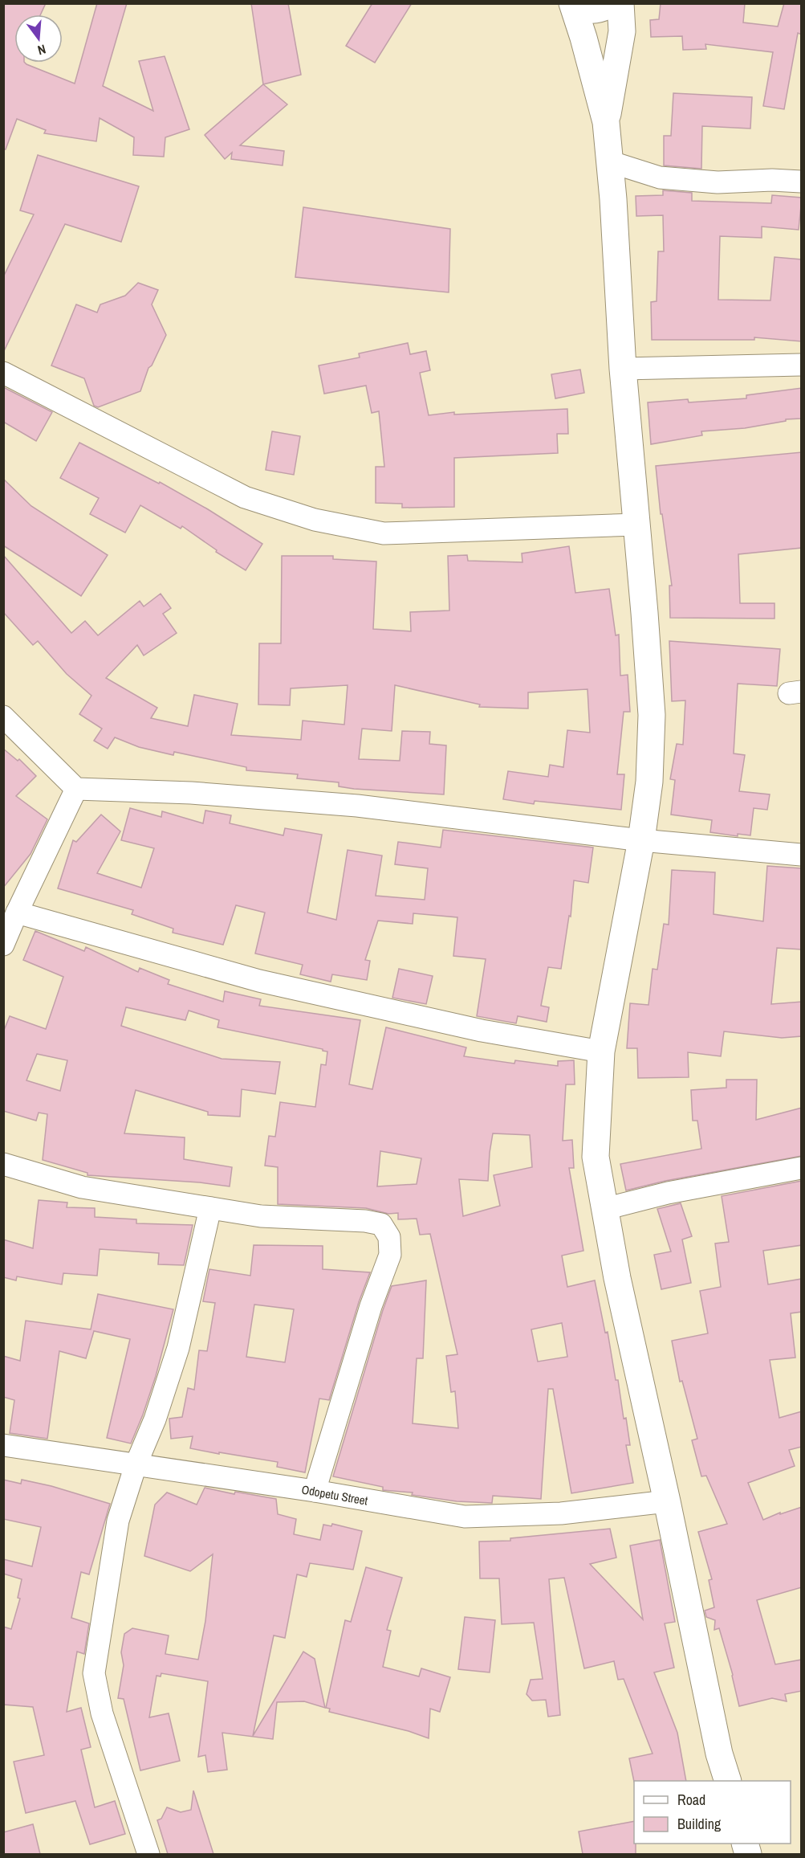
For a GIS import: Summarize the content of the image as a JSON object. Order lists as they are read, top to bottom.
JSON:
{
  "streets": {
    "street": ["Odopetu Street"]
  },
  "legend": ["Road", "Building"],
  "north": "bottom"
}
